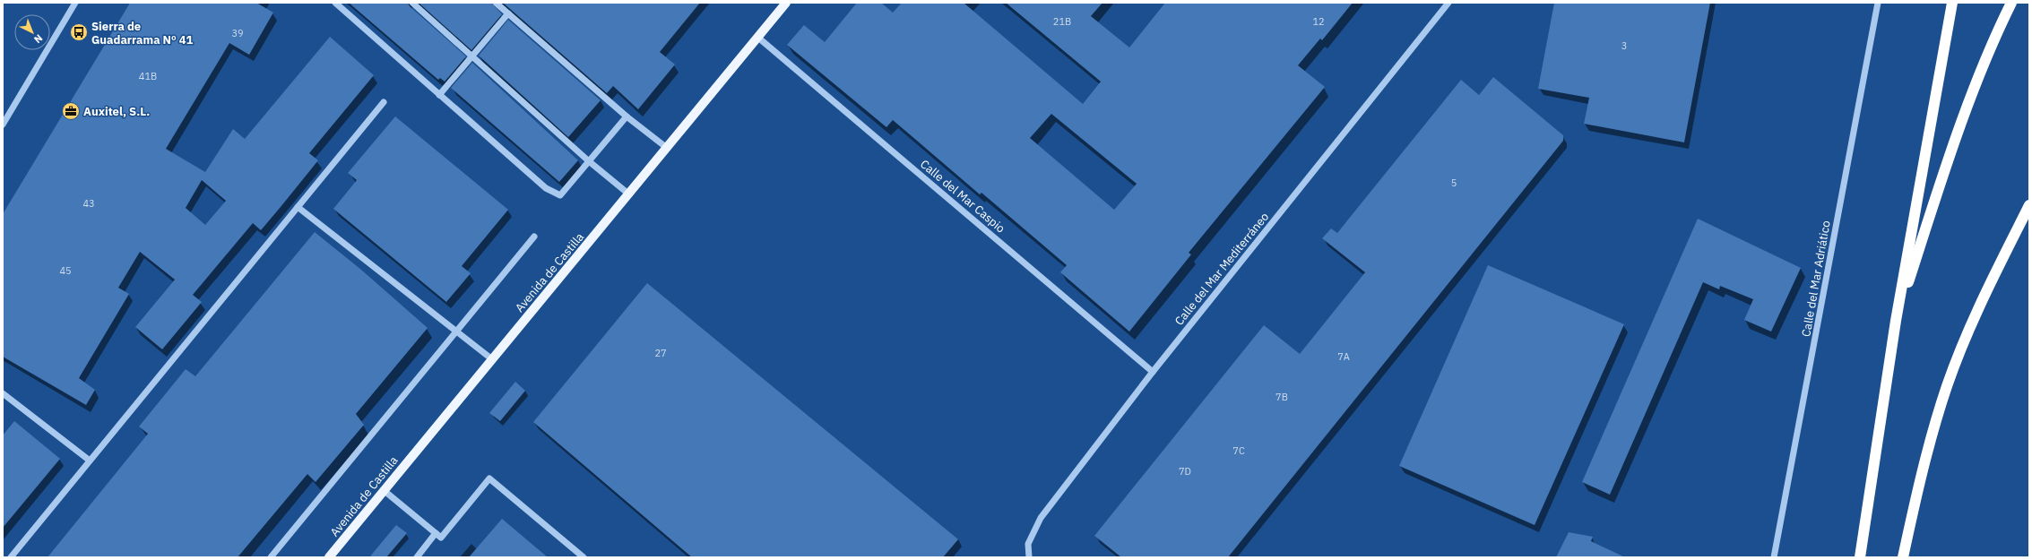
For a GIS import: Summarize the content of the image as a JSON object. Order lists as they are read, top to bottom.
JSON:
{
  "streets": {
    "main road": ["Avenida de Castilla"],
    "street": ["Calle del Mar Caspio", "Calle del Mar Mediterráneo", "Calle del Mar Adriático"]
  },
  "crossings": [
    ["Calle del Mar Caspio", "Calle del Mar Mediterráneo"],
    ["Calle del Mar Caspio", "Avenida de Castilla"]
  ],
  "places": {
    "bus stop": ["Sierra de Guadarrama Nº 41"],
    "office": ["Auxitel, S.L."]
  },
  "house_numbers": [
    "21B",
    "12",
    "39",
    "3",
    "41B",
    "5",
    "43",
    "45",
    "27",
    "7A",
    "7B",
    "7C",
    "7D"
  ],
  "north": "bottom right"
}
